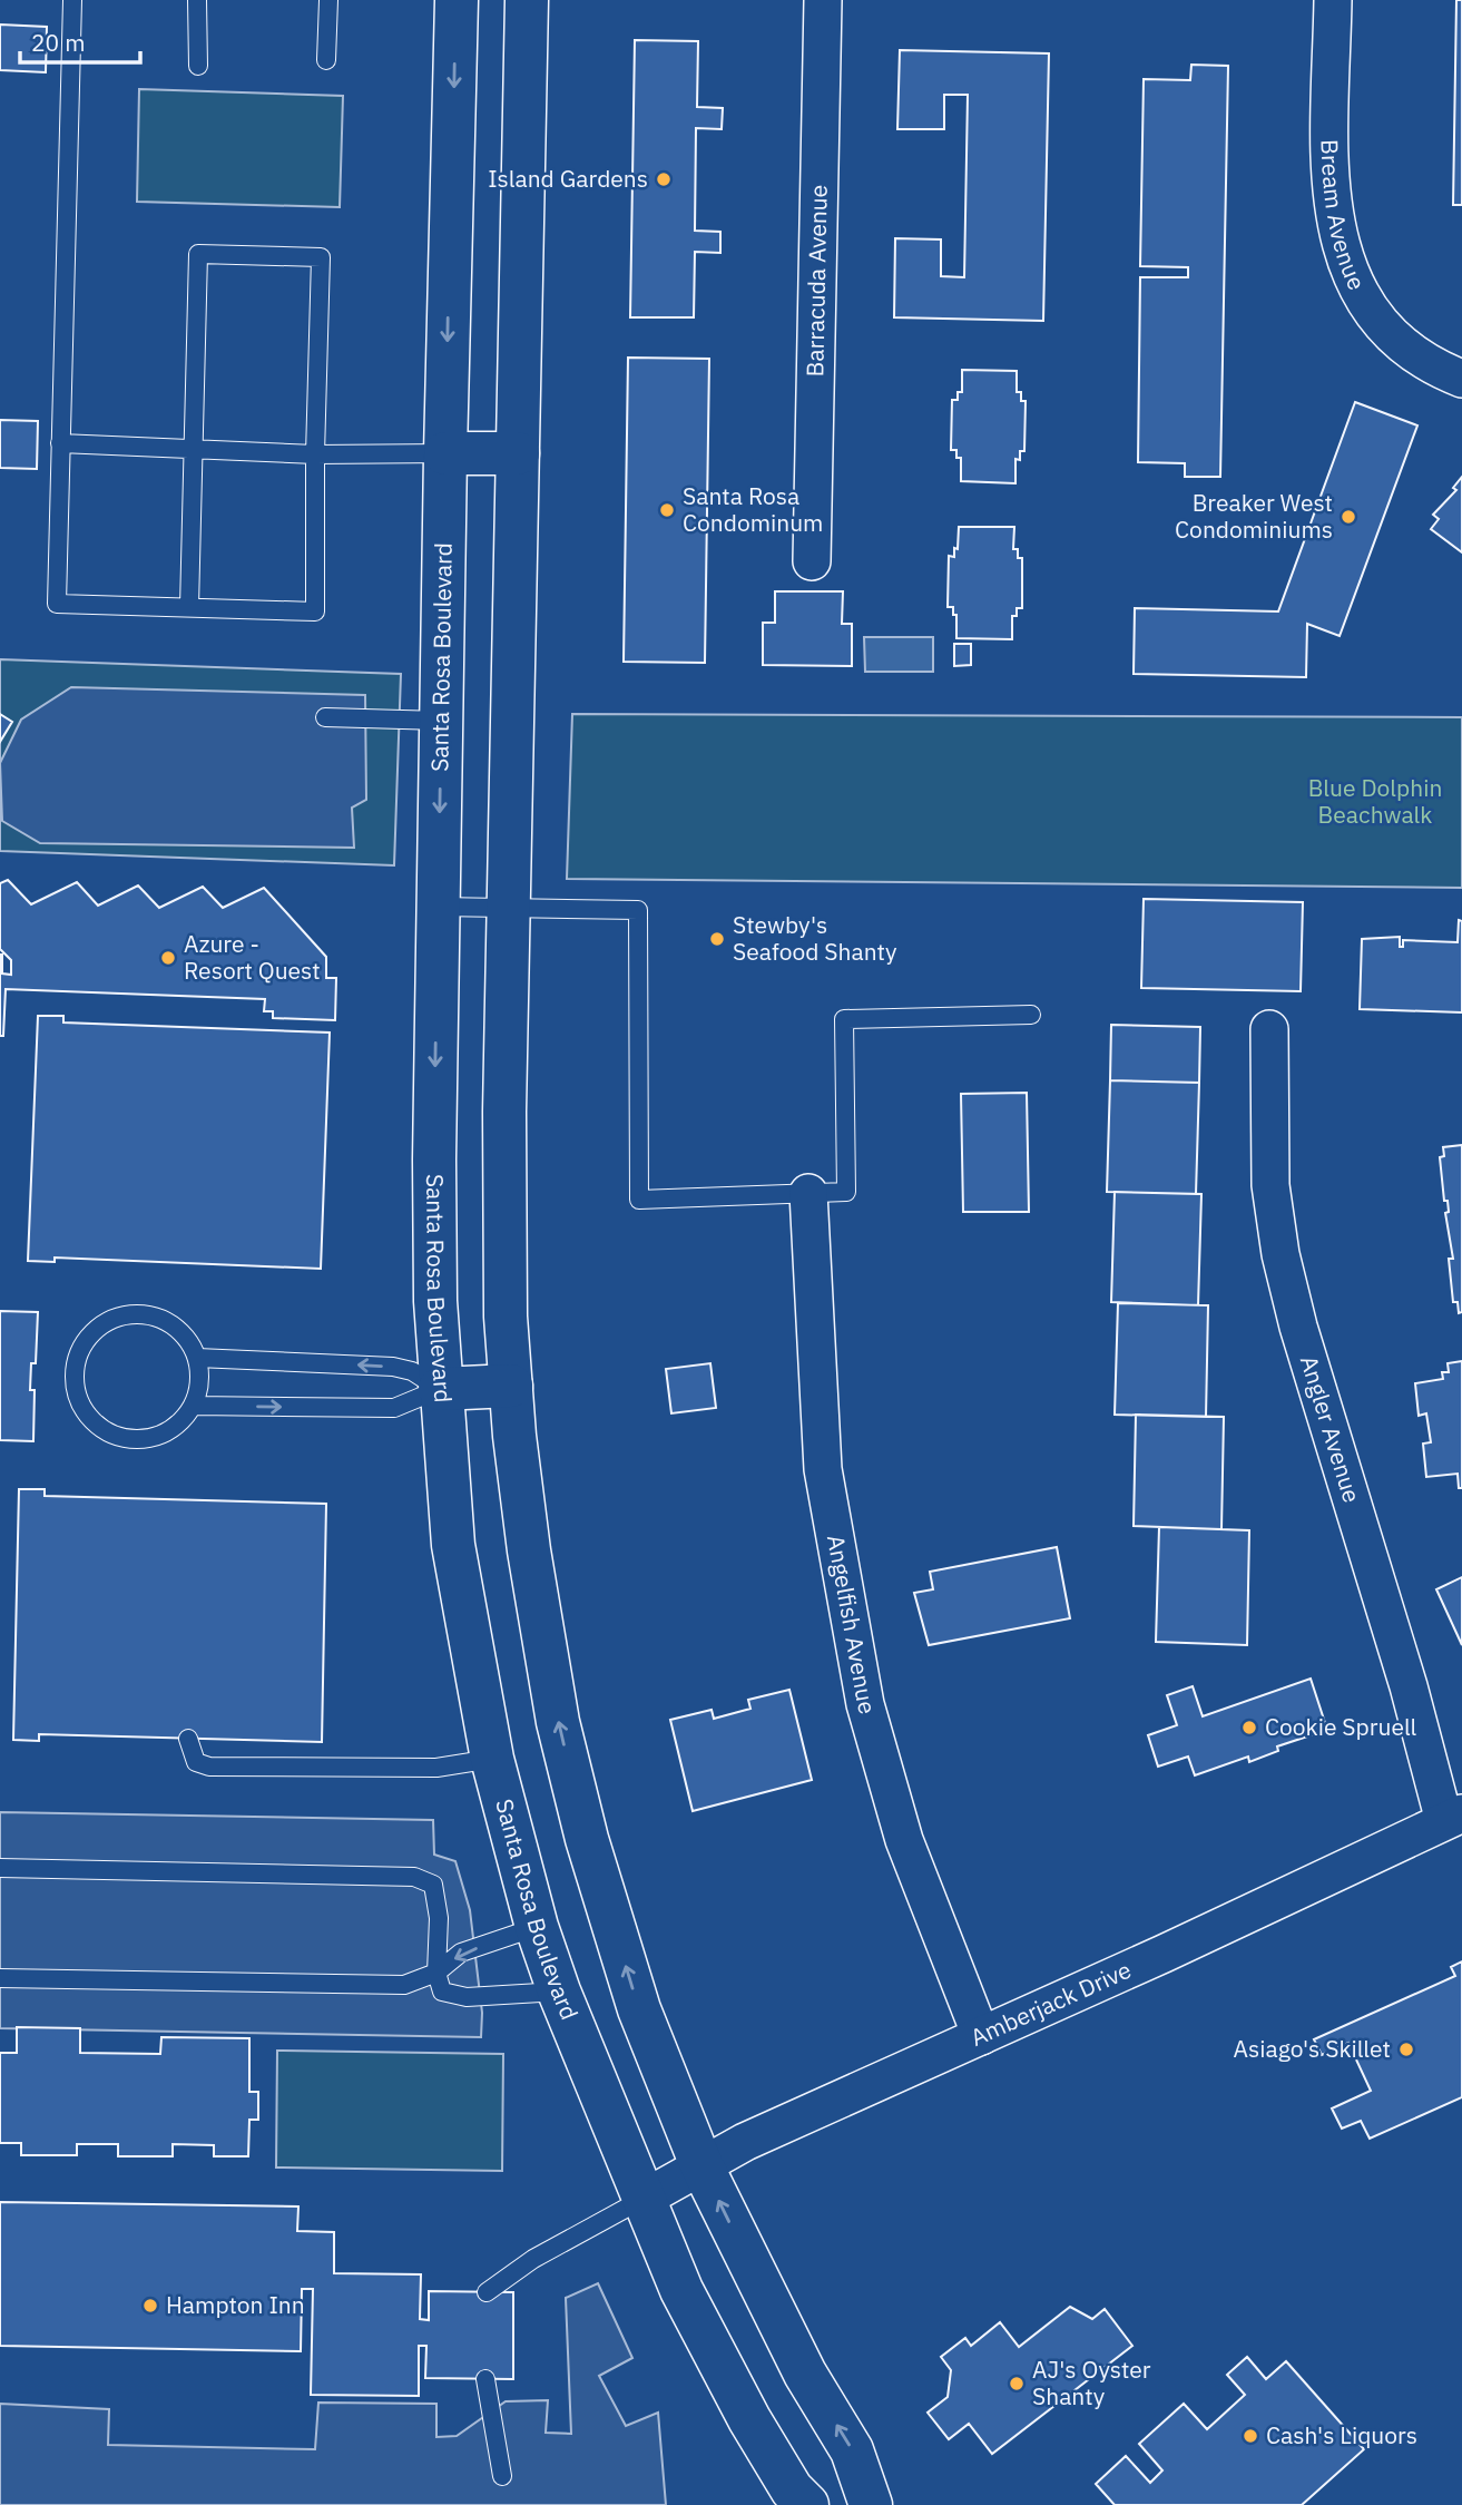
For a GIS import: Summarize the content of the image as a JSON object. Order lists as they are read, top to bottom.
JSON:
{
  "streets": {
    "street": [
      "Bream Avenue",
      "Barracuda Avenue",
      "Santa Rosa Boulevard",
      "Angler Avenue",
      "Angelfish Avenue",
      "Amberjack Drive"
    ]
  },
  "crossings": [
    ["Santa Rosa Boulevard", "Amberjack Drive"],
    ["Angler Avenue", "Amberjack Drive"],
    ["Angelfish Avenue", "Amberjack Drive"]
  ],
  "parks": ["Blue Dolphin Beachwalk"],
  "places": [
    "Island Gardens",
    "Santa Rosa Condominum",
    "Breaker West Condominiums",
    "Stewby's Seafood Shanty",
    "Azure - Resort Quest",
    "Cookie Spruell",
    "Asiago's Skillet",
    "Hampton Inn",
    "AJ's Oyster Shanty",
    "Cash's Liquors"
  ],
  "scale_bar": "20 m"
}
